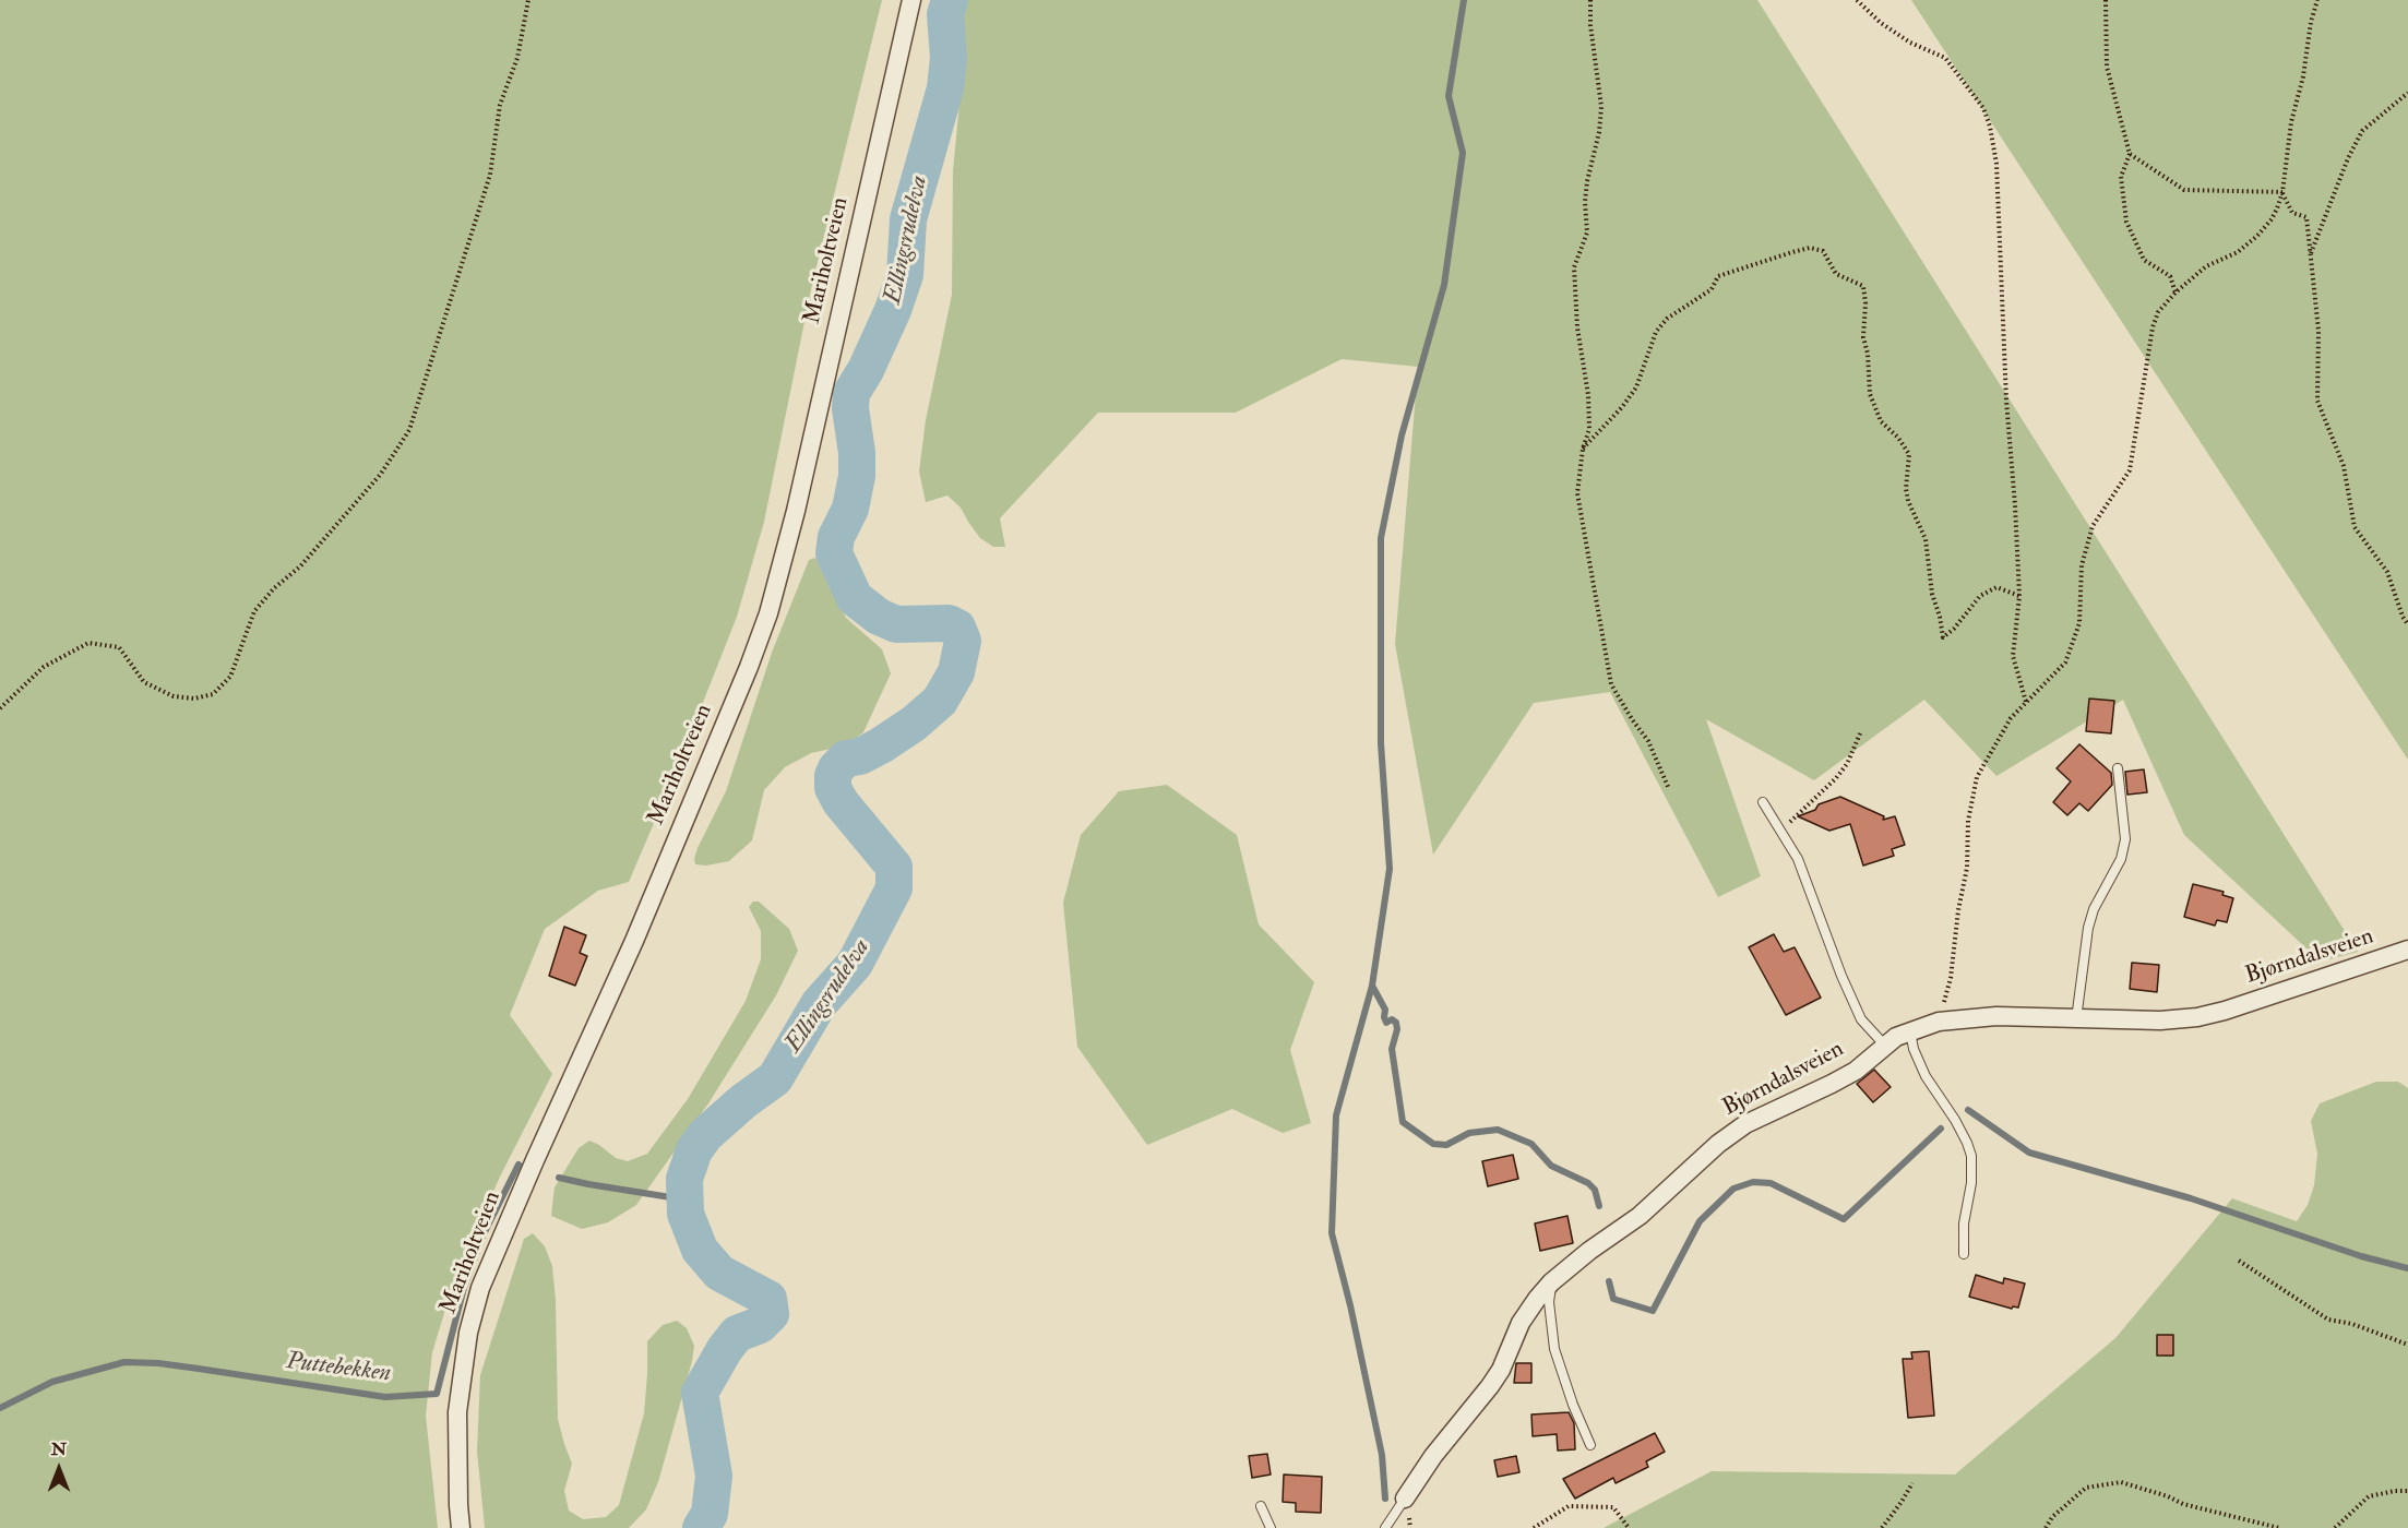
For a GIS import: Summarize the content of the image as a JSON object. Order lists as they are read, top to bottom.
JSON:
{
  "streets": {
    "street": ["Mariholtveien", "Bjørndalsveien"]
  },
  "water": ["Ellingsrudelva", "Puttebekken"],
  "north": "top"
}
